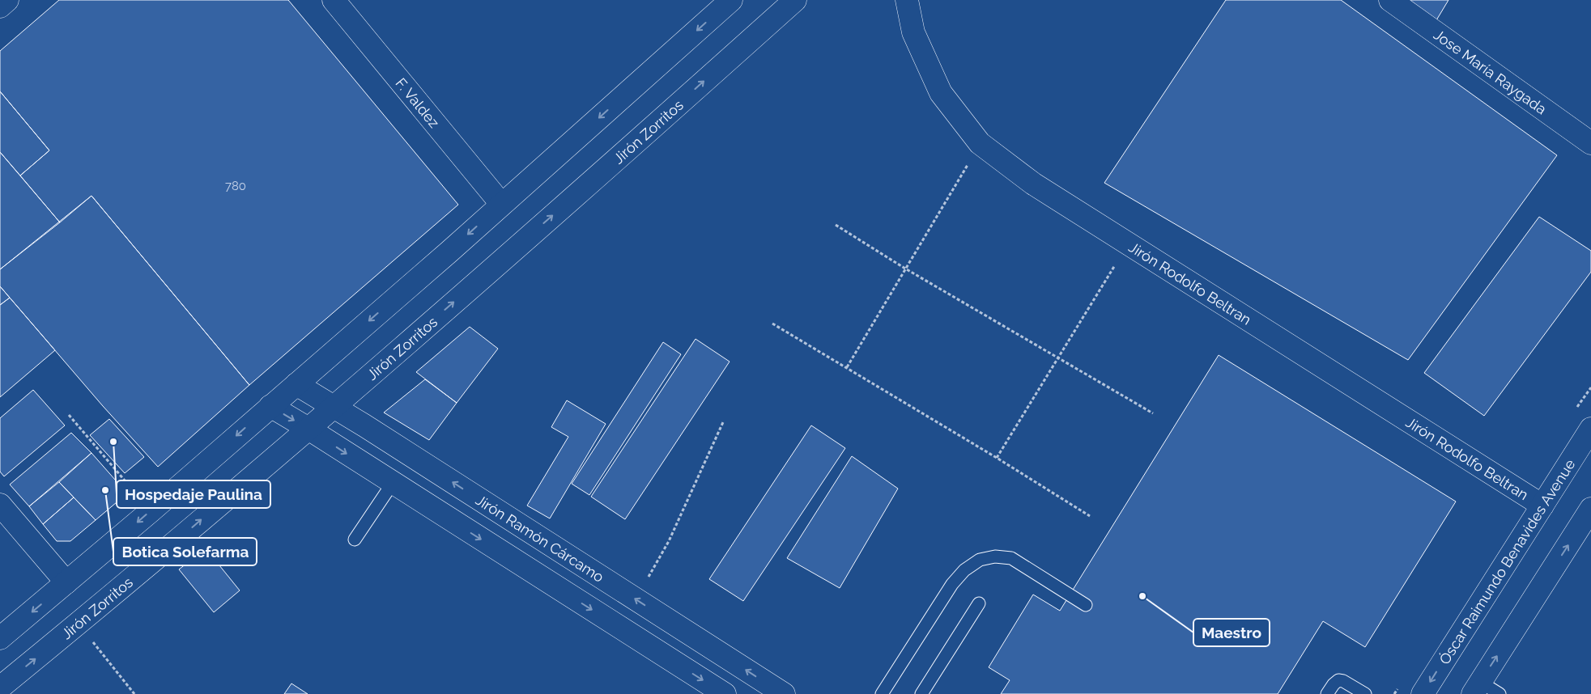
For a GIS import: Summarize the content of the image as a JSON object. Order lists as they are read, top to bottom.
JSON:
{
  "streets": {
    "street": [
      "Jose María Raygada",
      "F. Valdez",
      "Jirón Zorritos",
      "Jirón Rodolfo Beltran",
      "Jirón Ramón Cárcamo",
      "Óscar Raimundo Benavides Avenue"
    ]
  },
  "crossings": [
    ["Jirón Zorritos", "Jirón Ramón Cárcamo"],
    ["Jirón Rodolfo Beltran", "Óscar Raimundo Benavides Avenue"]
  ],
  "places": ["Hospedaje Paulina", "Botica Solefarma", "Maestro"],
  "house_numbers": ["780"]
}
